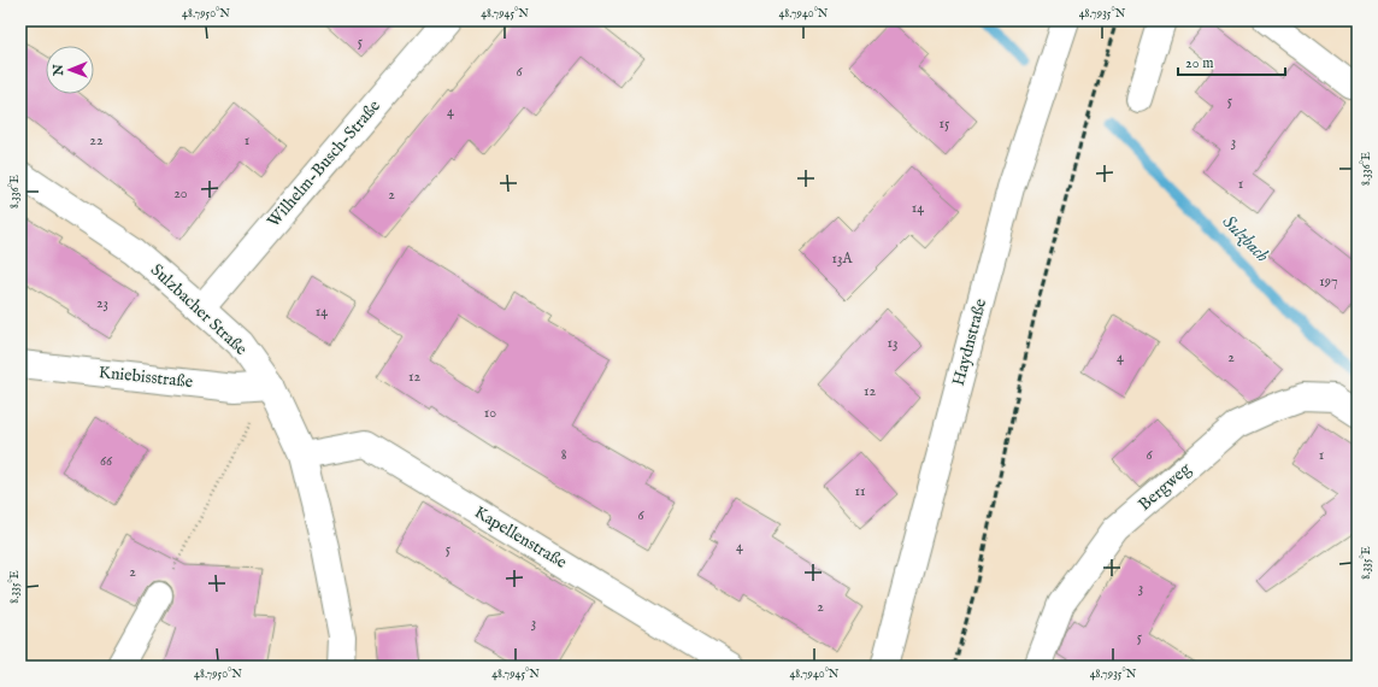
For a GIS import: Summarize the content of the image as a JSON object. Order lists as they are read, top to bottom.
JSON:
{
  "streets": {
    "street": [
      "Wilhelm-Busch-Straße",
      "Sulzbacher Straße",
      "Haydnstraße",
      "Kniebisstraße",
      "Bergweg",
      "Kapellenstraße"
    ]
  },
  "crossings": [
    ["Wilhelm-Busch-Straße", "Sulzbacher Straße"],
    ["Sulzbacher Straße", "Kniebisstraße"],
    ["Sulzbacher Straße", "Kapellenstraße"]
  ],
  "water": ["Sulzbach"],
  "house_numbers": [
    "5",
    "6",
    "5",
    "4",
    "15",
    "22",
    "1",
    "3",
    "1",
    "20",
    "2",
    "14",
    "13A",
    "197",
    "23",
    "14",
    "13",
    "4",
    "2",
    "12",
    "12",
    "10",
    "8",
    "6",
    "1",
    "66",
    "11",
    "6",
    "4",
    "5",
    "2",
    "3",
    "2",
    "3",
    "5"
  ],
  "scale_bar": "20 m",
  "north": "left",
  "coordinates": [
    "48.7950°N",
    "48.7945°N",
    "48.7940°N",
    "48.7935°N",
    "8.336°E",
    "8.335°E"
  ]
}
